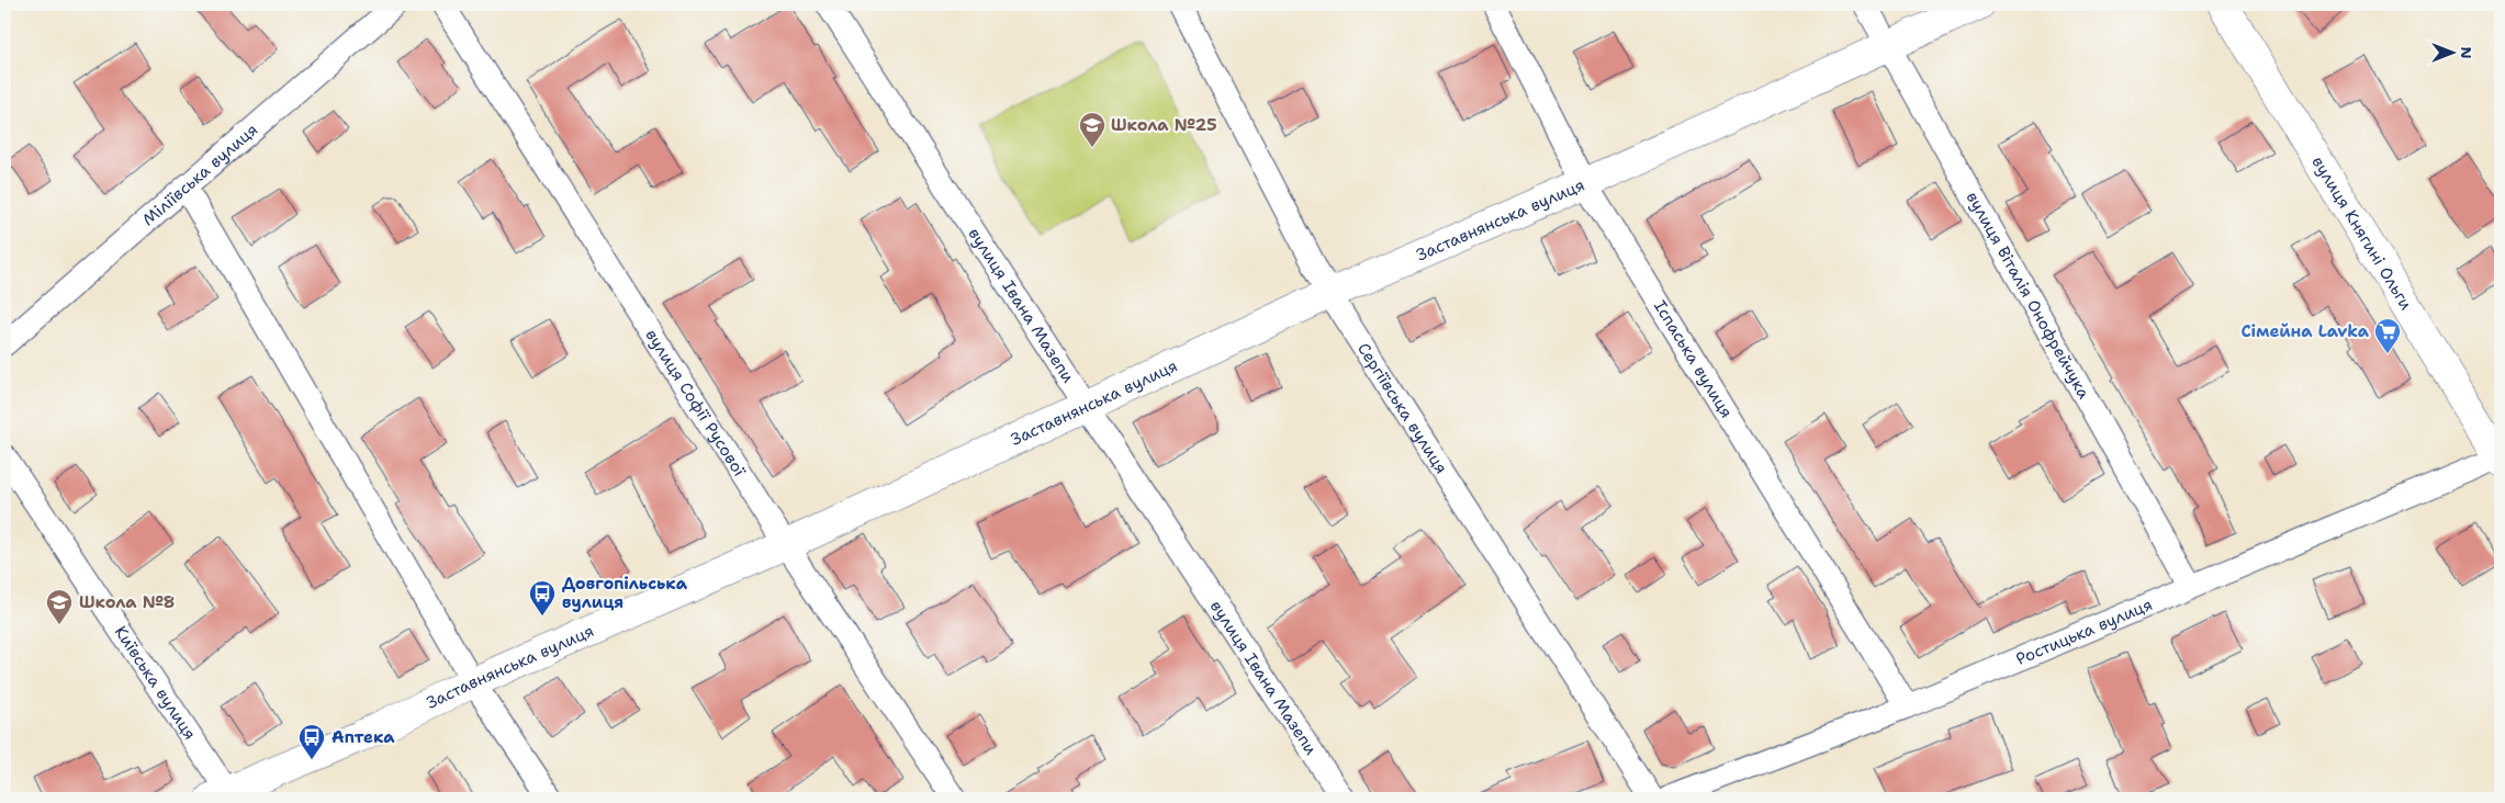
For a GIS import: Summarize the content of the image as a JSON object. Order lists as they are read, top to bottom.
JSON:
{
  "streets": {
    "street": [
      "Міліївська вулиця",
      "Заставнянська вулиця",
      "вулиця Княгині Ольги",
      "вулиця Віталія Онофрейчука",
      "вулиця Івана Мазепи",
      "Іспаська вулиця",
      "вулиця Софії Русової",
      "Сергіївська вулиця",
      "Ростицька вулиця",
      "Київська вулиця"
    ]
  },
  "crossings": [
    ["Заставнянська вулиця", "вулиця Віталія Онофрейчука"],
    ["Заставнянська вулиця", "вулиця Івана Мазепи"],
    ["Заставнянська вулиця", "Іспаська вулиця"],
    ["Заставнянська вулиця", "вулиця Софії Русової"],
    ["Заставнянська вулиця", "Сергіївська вулиця"],
    ["Заставнянська вулиця", "Київська вулиця"],
    ["вулиця Княгині Ольги", "Ростицька вулиця"],
    ["вулиця Віталія Онофрейчука", "Ростицька вулиця"],
    ["Іспаська вулиця", "Ростицька вулиця"]
  ],
  "places": {
    "school or university": ["Школа №25", "Школа №8"],
    "supermarket": ["Сімейна Lavka"],
    "bus stop": ["Довгопільська вулиця", "Аптека"]
  },
  "north": "right"
}
